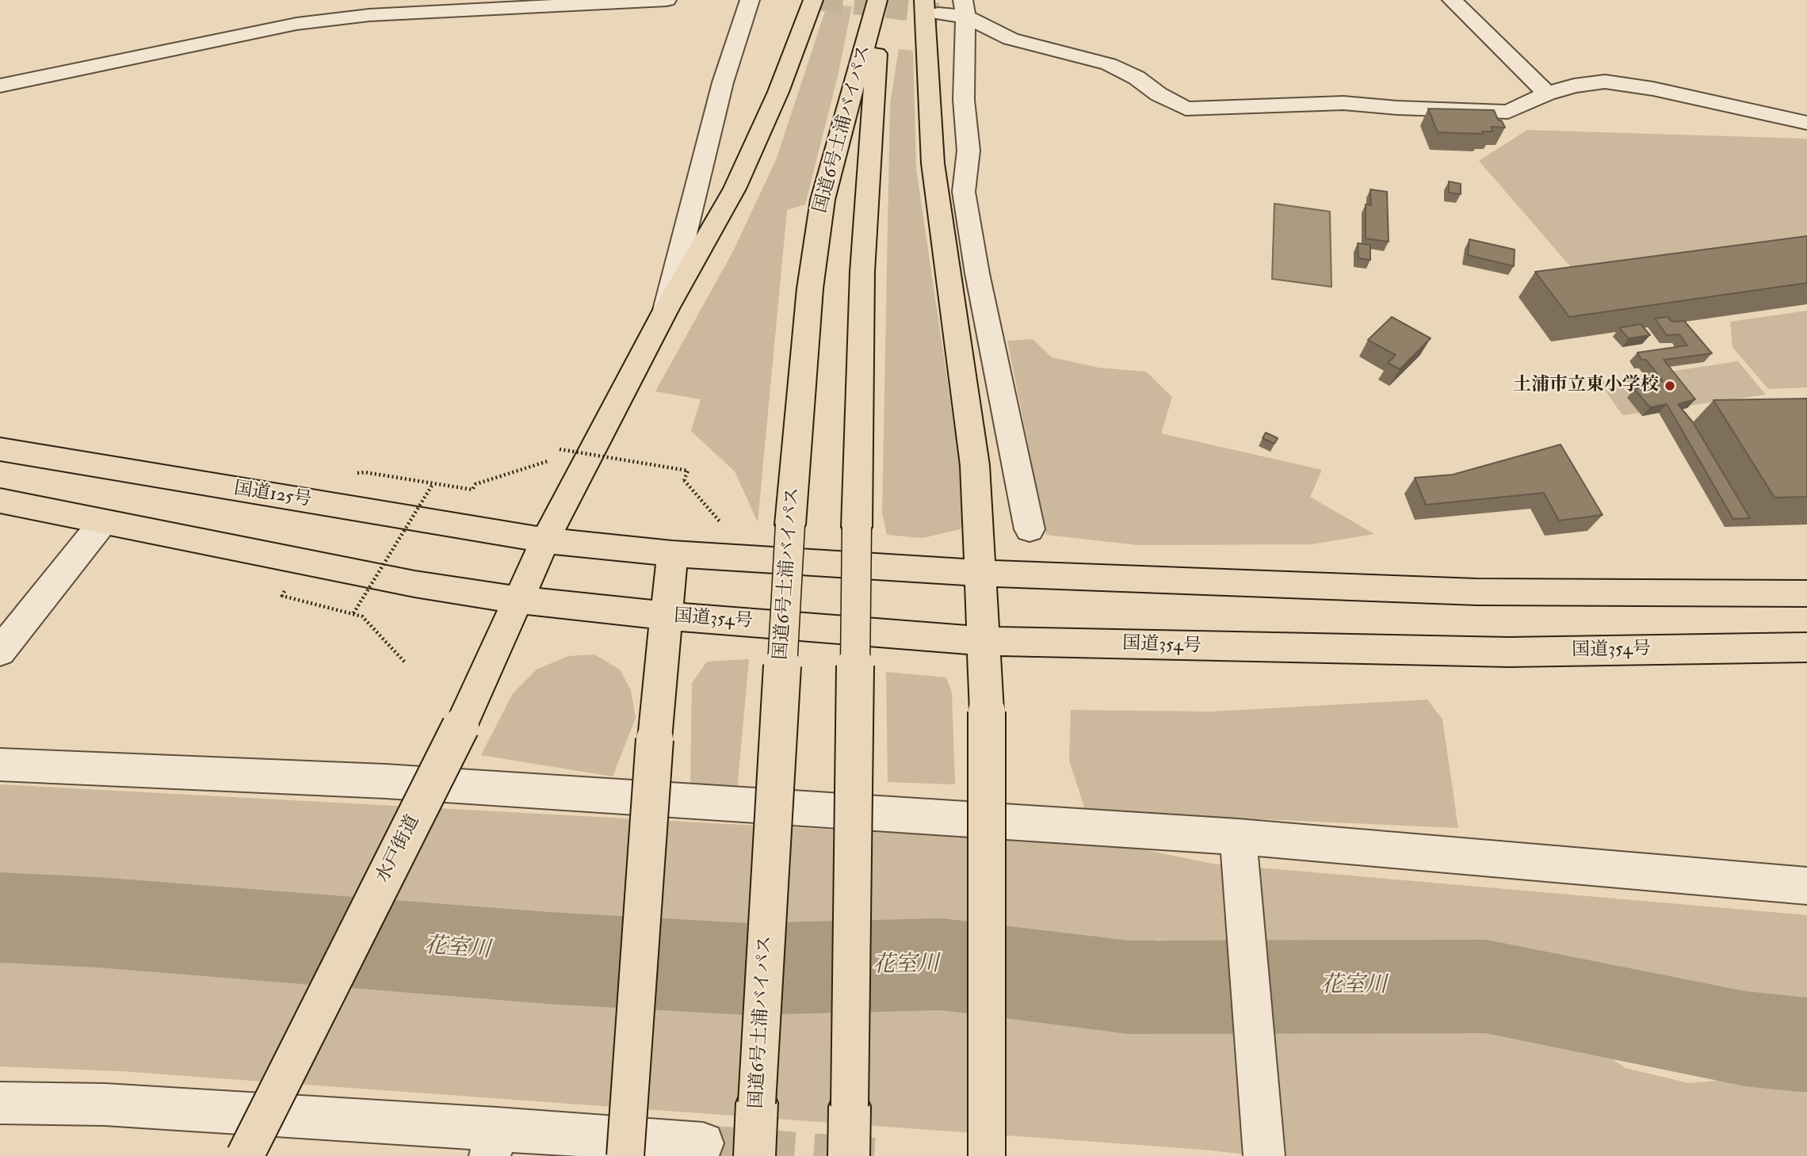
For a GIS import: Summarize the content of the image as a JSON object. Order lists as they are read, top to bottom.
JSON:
{
  "streets": {
    "highway": [
      "国道6号土浦バイパス",
      "国道125号",
      "国道354号",
      "水戸街道"
    ]
  },
  "crossings": [
    ["国道125号", "水戸街道"],
    ["国道354号", "水戸街道"]
  ],
  "water": ["花室川"],
  "places": ["土浦市立東小学校"]
}
